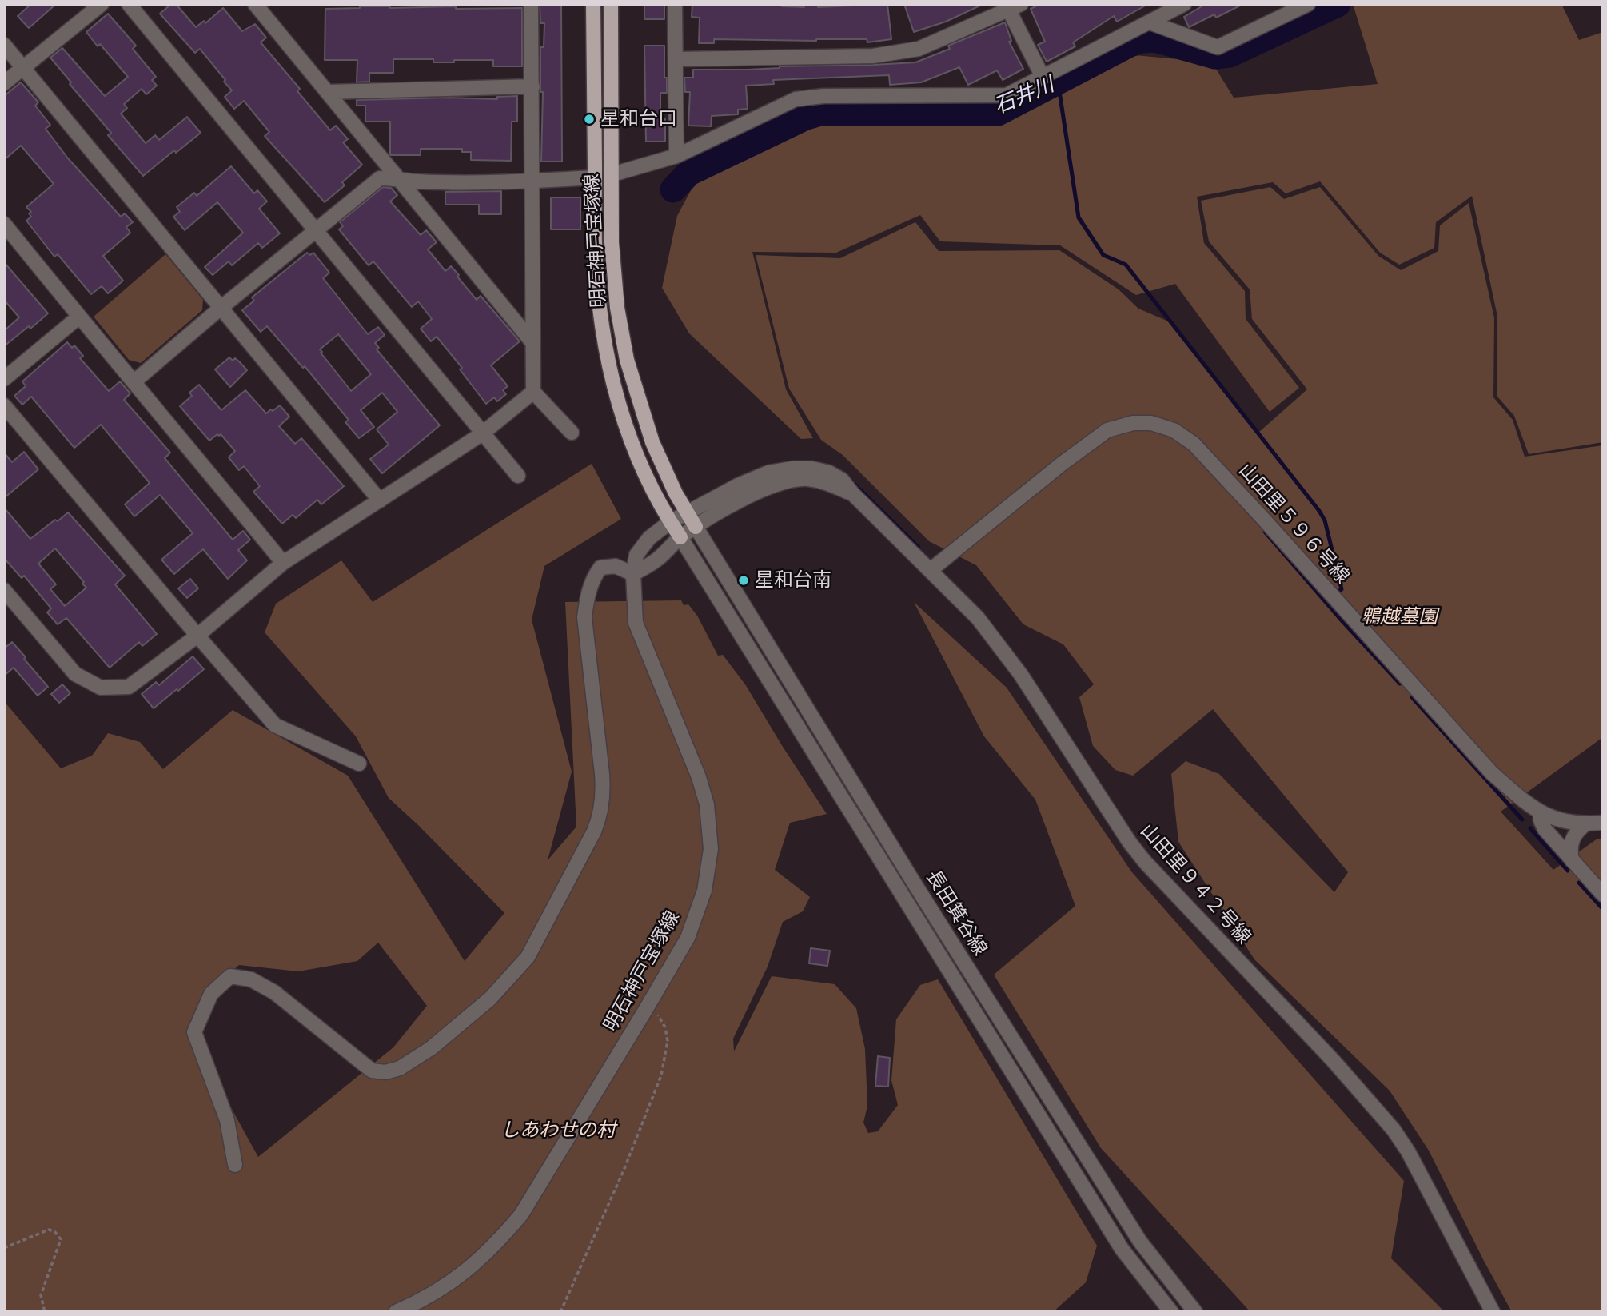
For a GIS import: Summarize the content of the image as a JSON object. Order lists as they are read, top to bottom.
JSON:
{
  "streets": {
    "main road": ["明石神戸宝塚線"],
    "street": ["山田里５９６号線", "山田里９４２号線", "長田箕谷線"]
  },
  "crossings": [
    ["明石神戸宝塚線", "山田里９４２号線"],
    ["明石神戸宝塚線", "長田箕谷線"],
    ["山田里５９６号線", "山田里９４２号線"],
    ["山田里９４２号線", "長田箕谷線"]
  ],
  "water": ["石井川"],
  "parks": ["鵯越墓園", "しあわせの村"],
  "places": ["星和台口", "星和台南"]
}
